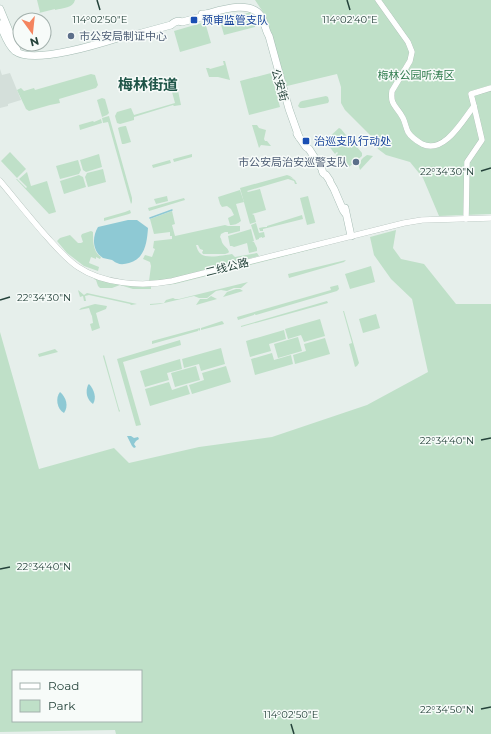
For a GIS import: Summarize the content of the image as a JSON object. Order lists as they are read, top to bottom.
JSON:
{
  "streets": {
    "street": ["公安街", "二线公路"]
  },
  "crossings": [
    ["公安街", "二线公路"]
  ],
  "districts": ["梅林街道"],
  "parks": ["梅林公园听涛区"],
  "places": {
    "transit": ["预审监管支队", "治巡支队行动处"],
    "other": ["市公安局制证中心", "市公安局治安巡警支队"]
  },
  "legend": ["Road", "Park"],
  "north": "bottom",
  "coordinates": [
    "114°02'50\"E",
    "114°02'40\"E",
    "22°34'30\"N",
    "22°34'40\"N",
    "22°34'50\"N"
  ]
}
